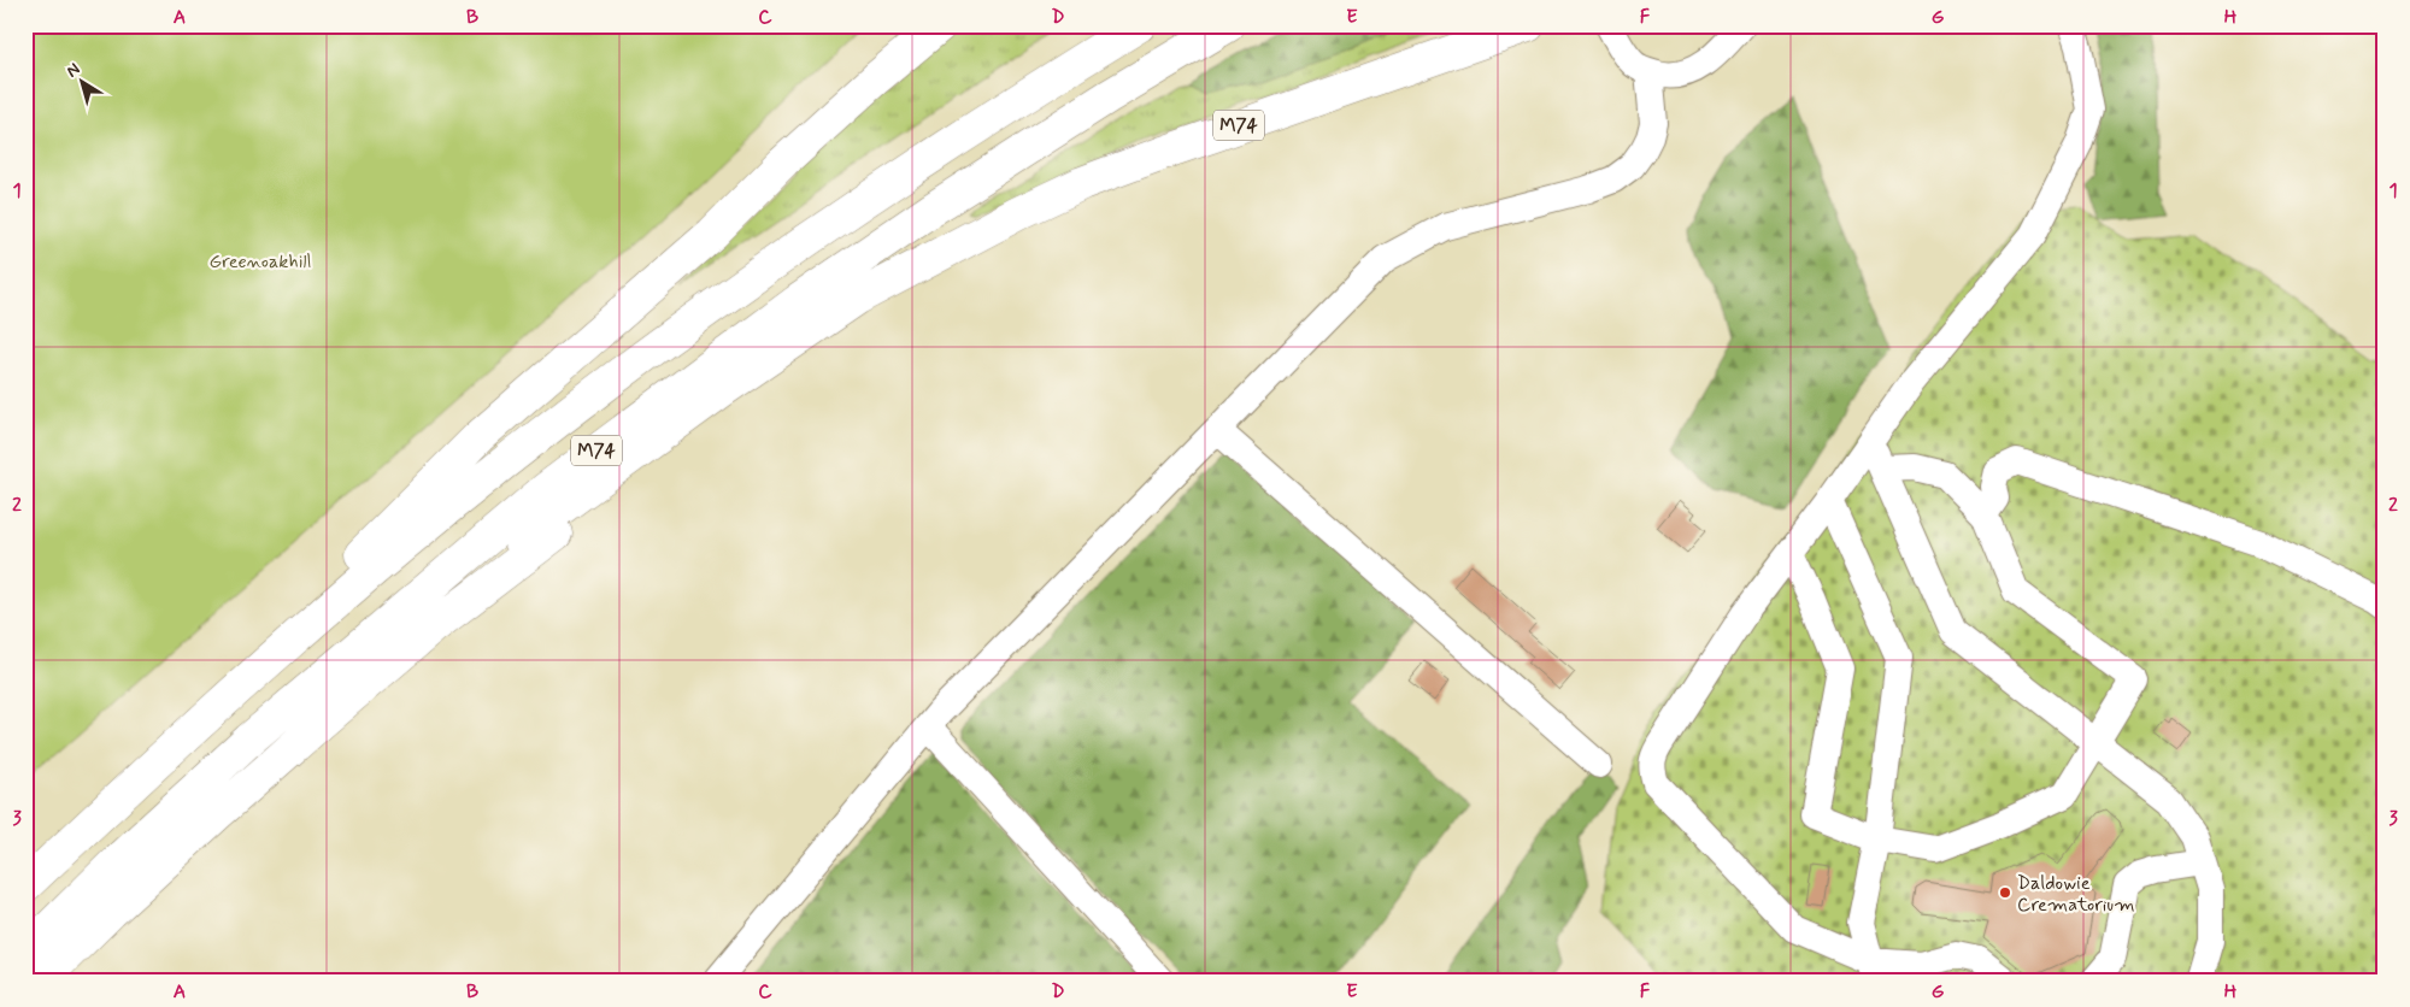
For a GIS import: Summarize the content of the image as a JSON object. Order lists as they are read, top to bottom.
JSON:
{
  "streets": {
    "highway": ["M74"]
  },
  "parks": ["Greenoakhill"],
  "places": ["Daldowie Crematorium"],
  "north": "top left",
  "grid": {
    "columns": [
      "A",
      "B",
      "C",
      "D",
      "E",
      "F",
      "G",
      "H"
    ],
    "rows": ["1", "2", "3"]
  }
}
